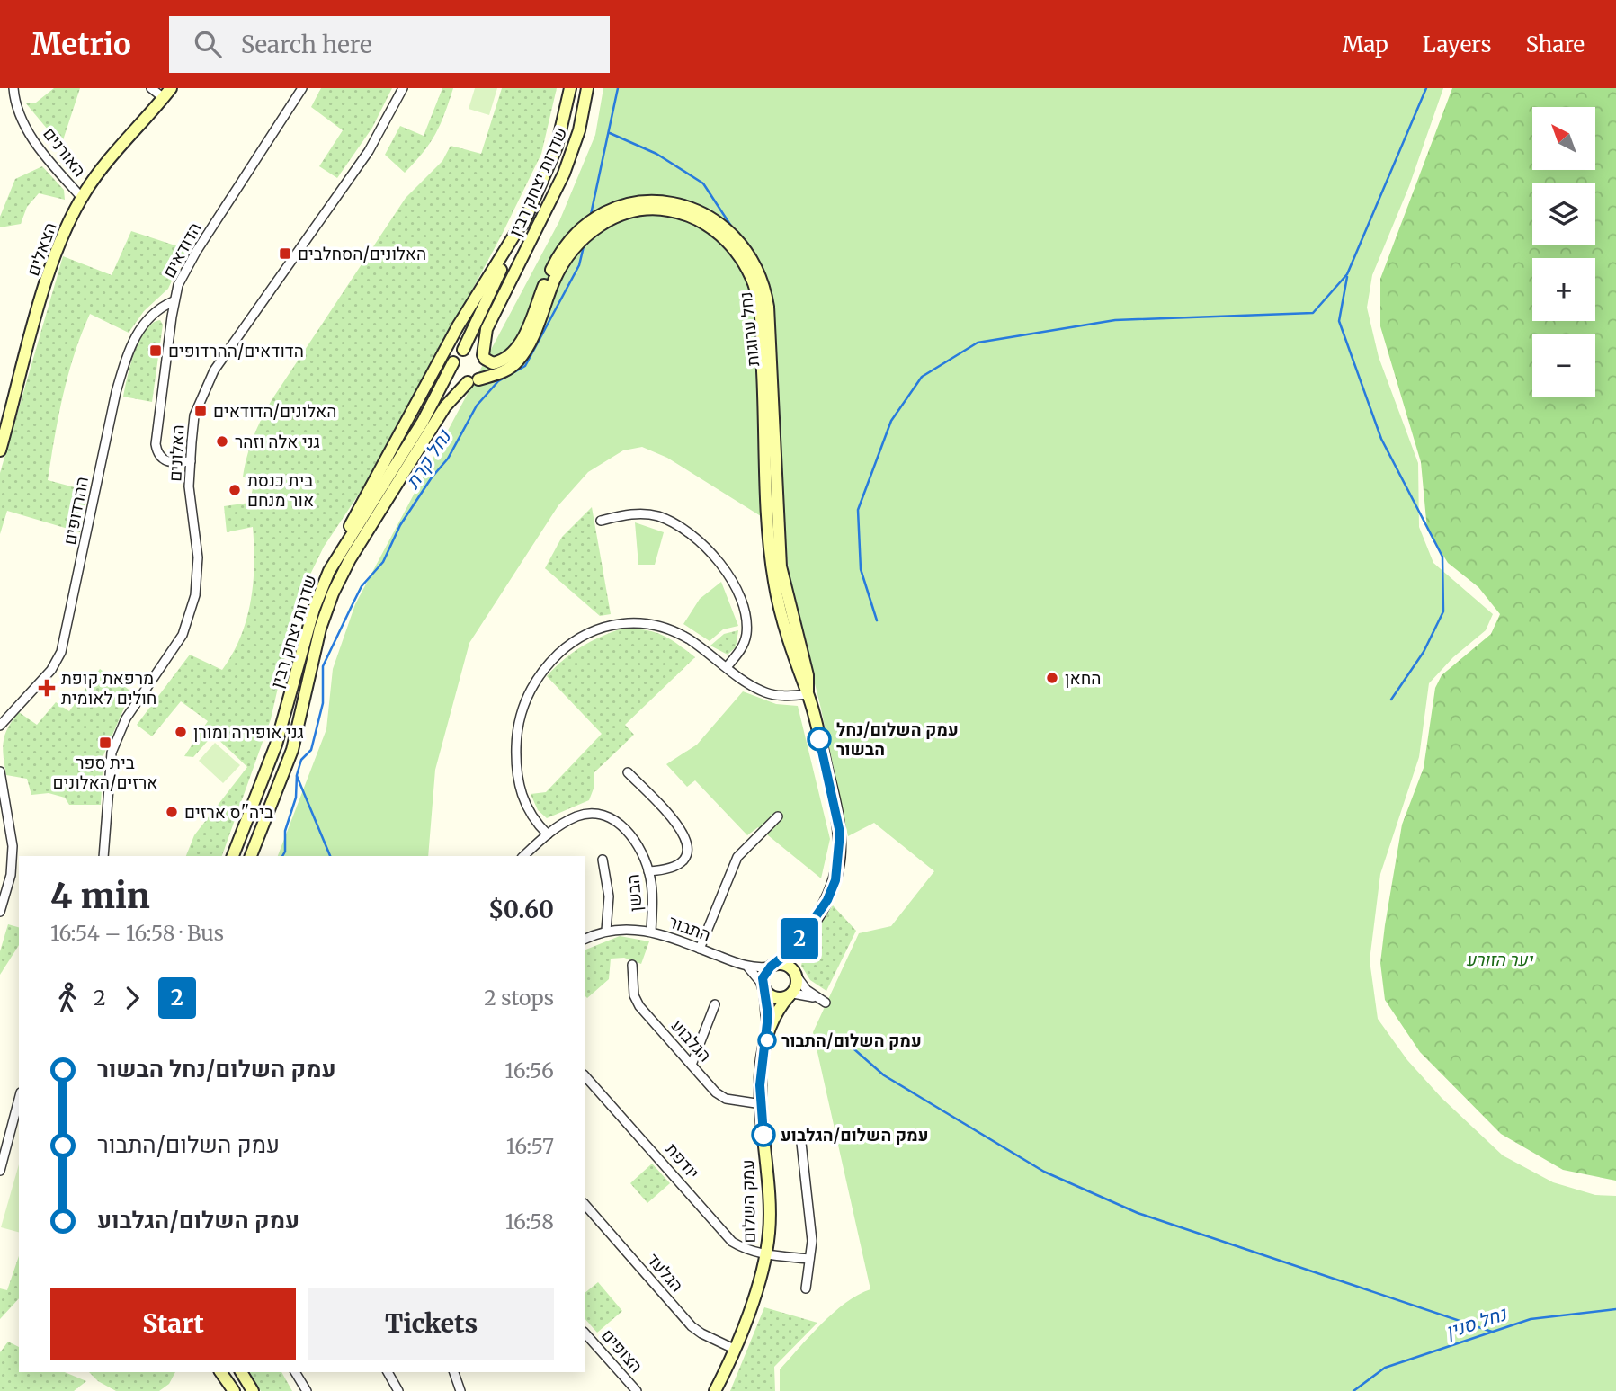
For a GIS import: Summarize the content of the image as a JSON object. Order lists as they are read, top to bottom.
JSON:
{
  "streets": {
    "street": [
      "האורנים",
      "שדרות יצחק רבין",
      "הצאלים",
      "הדודאים",
      "נחל ערוגות",
      "האלונים",
      "ההרדופים",
      "הבשן",
      "התבור",
      "הגלבוע",
      "יודפת",
      "עמק השלום",
      "הגלעד",
      "הצופים"
    ]
  },
  "crossings": [
    ["האורנים", "הצאלים"],
    ["שדרות יצחק רבין", "נחל ערוגות"],
    ["הדודאים", "האלונים"],
    ["הדודאים", "ההרדופים"],
    ["נחל ערוגות", "התבור"],
    ["נחל ערוגות", "עמק השלום"],
    ["הבשן", "התבור"],
    ["התבור", "עמק השלום"],
    ["הגלבוע", "עמק השלום"],
    ["יודפת", "עמק השלום"],
    ["עמק השלום", "הגלעד"]
  ],
  "water": ["נחל קרת", "נחל סנין"],
  "parks": ["יער הזורע"],
  "places": {
    "transit": [
      "האלונים/הסחלבים",
      "הדודאים/ההרדופים",
      "האלונים/הדודאים",
      "בית ספר ארזים/האלונים"
    ],
    "other": [
      "גני אלה וזהר",
      "בית כנסת אור מנחם",
      "החאן",
      "גני אופירה ומורן",
      "עמק השלום/נחל הבשור",
      "ביה\"ס ארזים",
      "עמק השלום/התבור",
      "עמק השלום/הגלבוע"
    ],
    "health": ["מרפאת קופת חולים לאומית"]
  },
  "lines": ["bus line 2"],
  "north": "top left",
  "page": {
    "header": "Metrio",
    "search": "Search here",
    "nav": ["Map", "Layers", "Share"],
    "on_map": "2",
    "map_buttons": ["+", "−"],
    "heading": ["4 min", "16:54 – 16:58 · Bus", "$0.60"],
    "legs": ["2", "2", "2 stops"],
    "list": [
      {
        "name": "עמק השלום/נחל הבשור",
        "value": "16:56"
      },
      {
        "name": "עמק השלום/התבור",
        "value": "16:57"
      },
      {
        "name": "עמק השלום/הגלבוע",
        "value": "16:58"
      }
    ],
    "buttons": ["Start", "Tickets"]
  }
}
